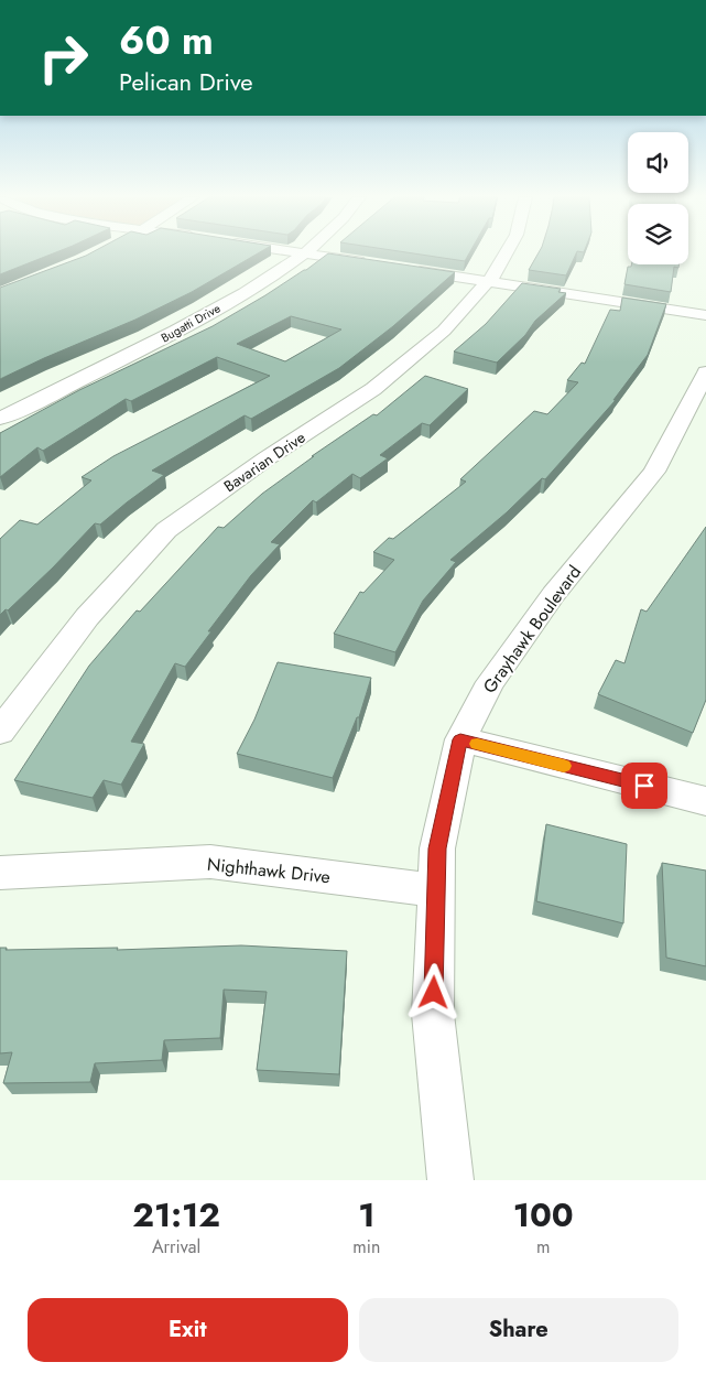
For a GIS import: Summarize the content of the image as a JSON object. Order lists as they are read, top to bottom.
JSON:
{
  "streets": {
    "street": [
      "Bugatti Drive",
      "Bavarian Drive",
      "Grayhawk Boulevard",
      "Nighthawk Drive"
    ]
  },
  "crossings": [
    ["Grayhawk Boulevard", "Nighthawk Drive"]
  ],
  "page": {
    "turn": ["60 m", "Pelican Drive"],
    "eta": [
      "21:12",
      "Arrival",
      "1",
      "min",
      "100",
      "m"
    ],
    "buttons": ["Exit", "Share"]
  }
}
